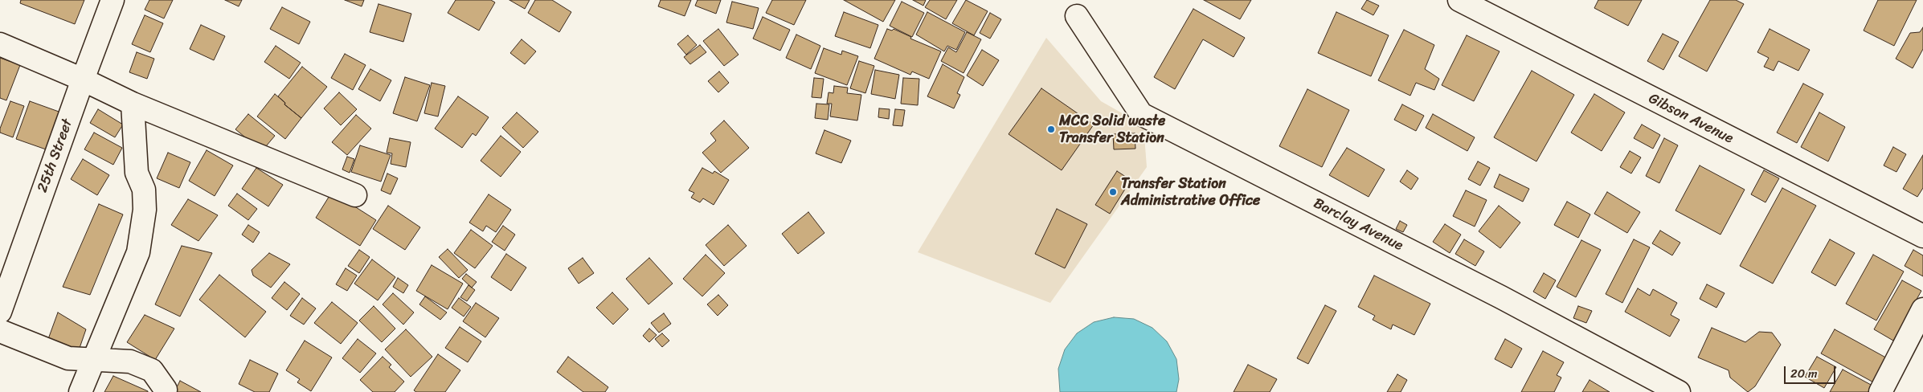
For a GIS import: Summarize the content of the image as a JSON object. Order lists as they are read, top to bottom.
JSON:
{
  "streets": {
    "street": ["Gibson Avenue", "25th Street", "Barclay Avenue"]
  },
  "places": ["MCC Solid waste Transfer Station", "Transfer Station Administrative Office"],
  "scale_bar": "20 m"
}
